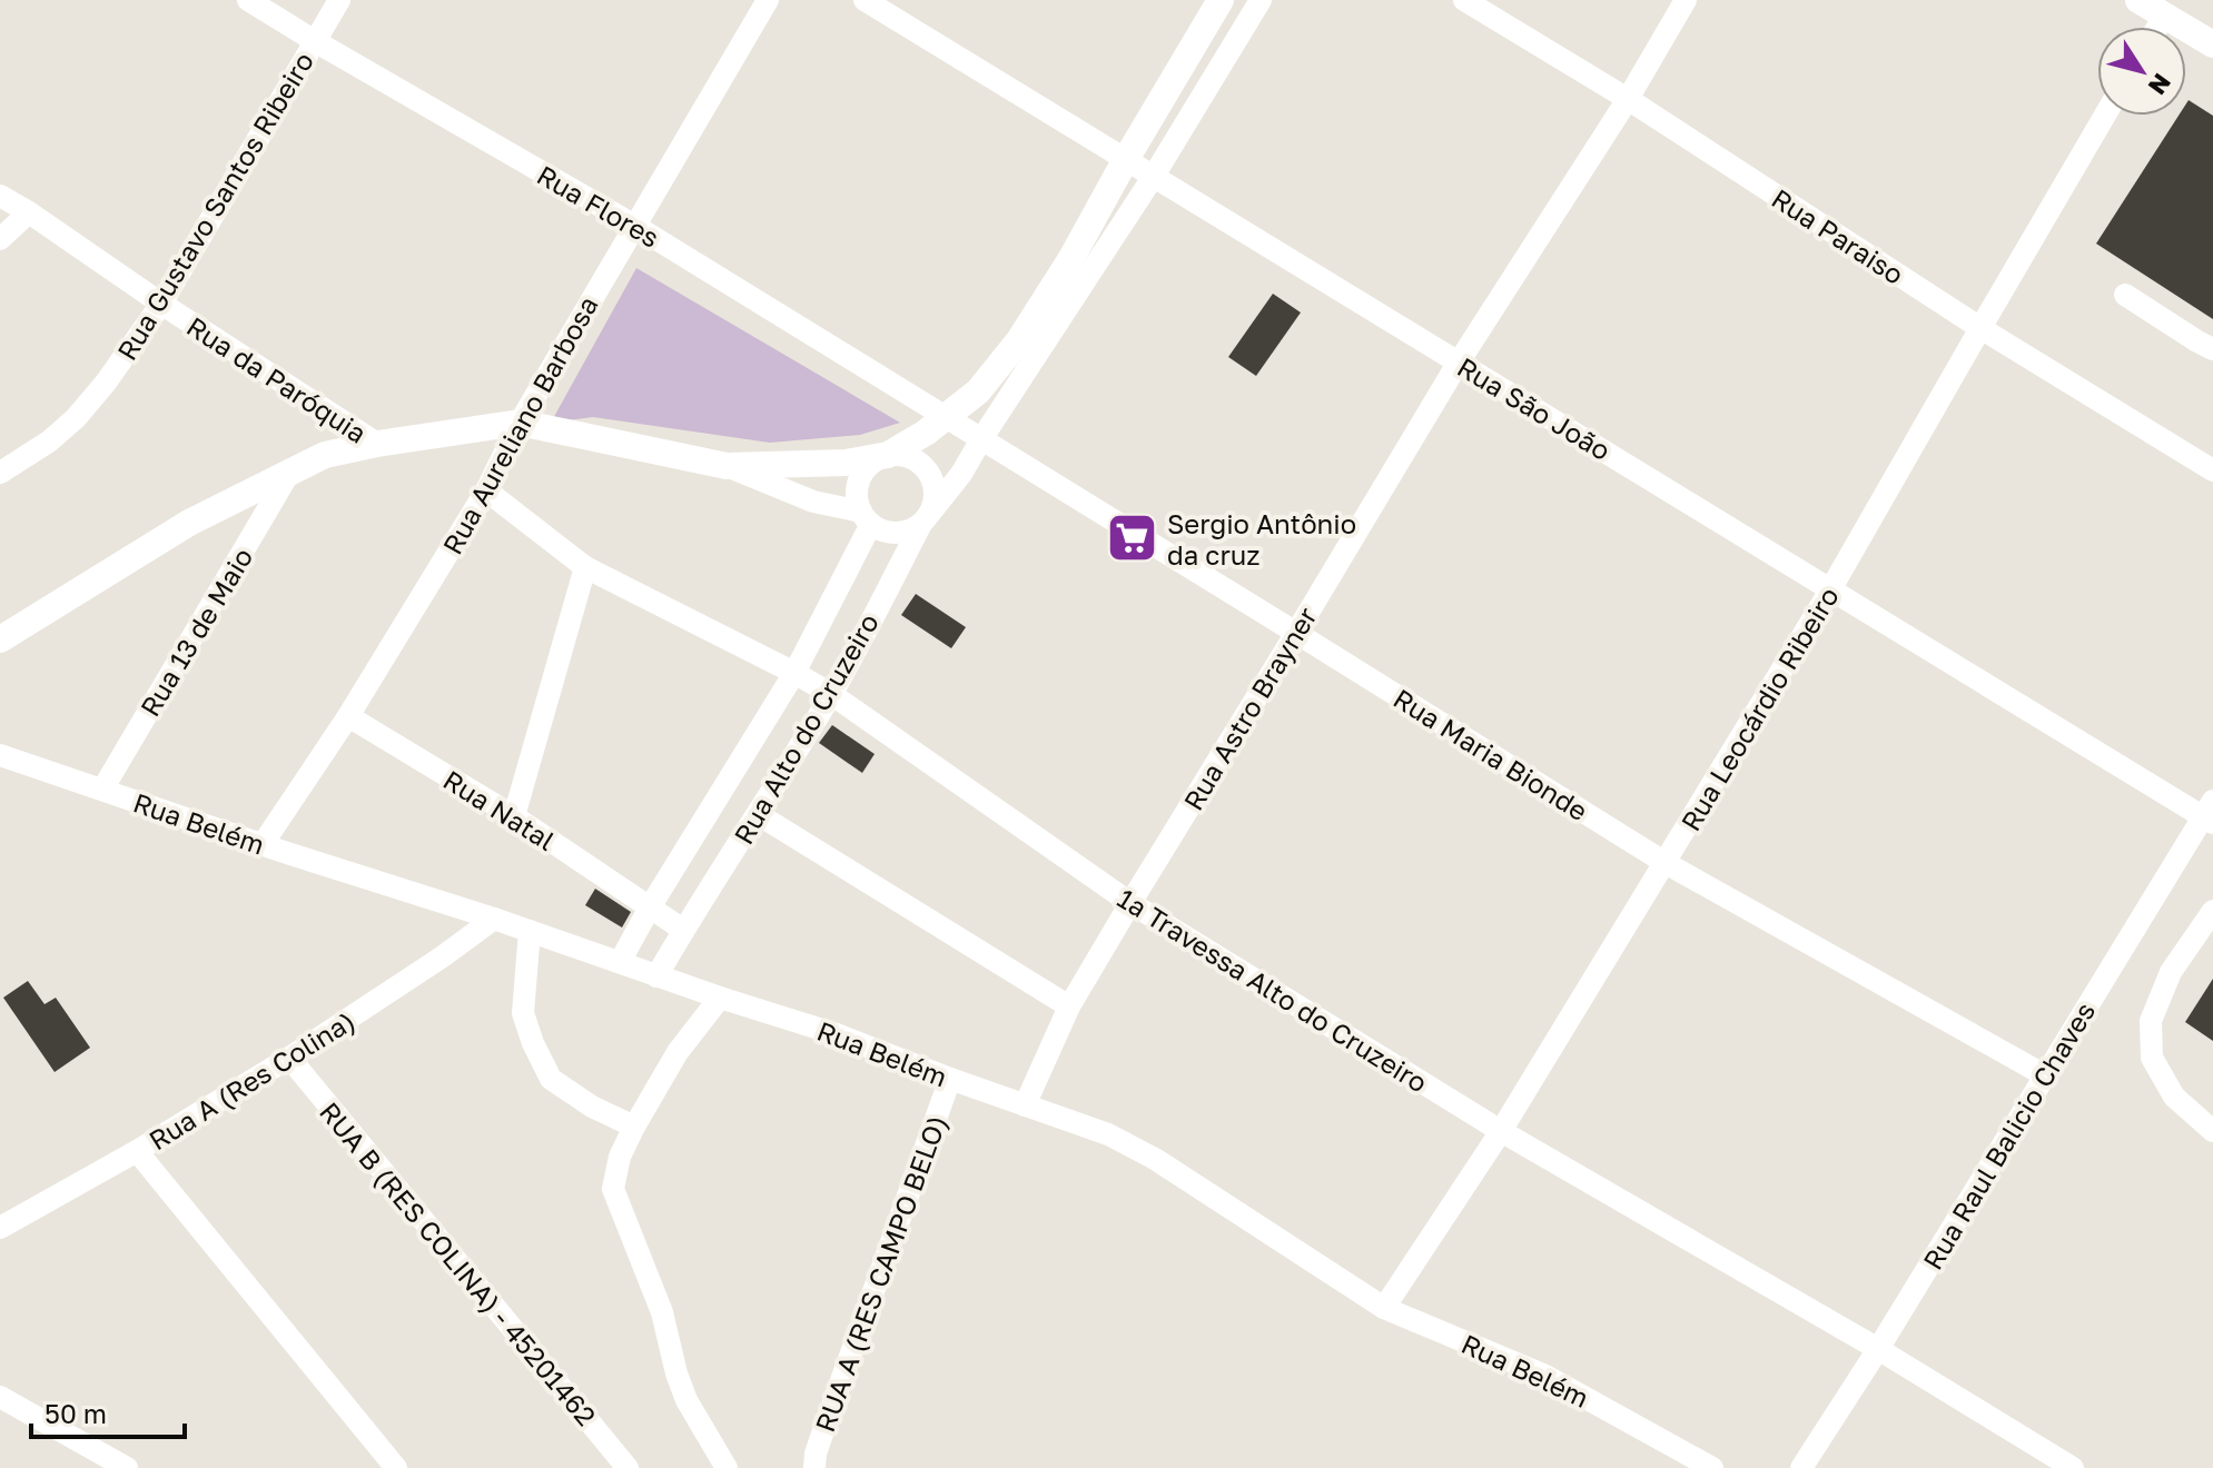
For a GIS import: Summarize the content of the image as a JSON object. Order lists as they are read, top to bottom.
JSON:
{
  "streets": {
    "street": [
      "Rua Gustavo Santos Ribeiro",
      "Rua Flores",
      "Rua Paraiso",
      "Rua da Paróquia",
      "Rua São João",
      "Rua Aureliano Barbosa",
      "Rua 13 de Maio",
      "Rua Astro Brayner",
      "Rua Leocárdio Ribeiro",
      "Rua Alto do Cruzeiro",
      "Rua Maria Bionde",
      "Rua Natal",
      "Rua Belém",
      "1ª Travessa Alto do Cruzeiro",
      "Rua A (Res Colina)",
      "Rua Raul Balicio Chaves",
      "RUA B (RES COLINA) - 45201462",
      "RUA A (RES CAMPO BELO)"
    ]
  },
  "crossings": [
    ["Rua Gustavo Santos Ribeiro", "Rua Flores"],
    ["Rua Gustavo Santos Ribeiro", "Rua da Paróquia"],
    ["Rua Flores", "Rua Aureliano Barbosa"],
    ["Rua Flores", "Rua Maria Bionde"],
    ["Rua Paraiso", "Rua Astro Brayner"],
    ["Rua Paraiso", "Rua Leocárdio Ribeiro"],
    ["Rua São João", "Rua Astro Brayner"],
    ["Rua São João", "Rua Leocárdio Ribeiro"],
    ["Rua São João", "Rua Alto do Cruzeiro"],
    ["Rua São João", "Rua Raul Balicio Chaves"],
    ["Rua Aureliano Barbosa", "Rua Natal"],
    ["Rua Aureliano Barbosa", "Rua Belém"],
    ["Rua Aureliano Barbosa", "1ª Travessa Alto do Cruzeiro"],
    ["Rua 13 de Maio", "Rua Belém"],
    ["Rua Astro Brayner", "Rua Maria Bionde"],
    ["Rua Astro Brayner", "Rua Belém"],
    ["Rua Astro Brayner", "1ª Travessa Alto do Cruzeiro"],
    ["Rua Leocárdio Ribeiro", "Rua Maria Bionde"],
    ["Rua Leocárdio Ribeiro", "Rua Belém"],
    ["Rua Leocárdio Ribeiro", "1ª Travessa Alto do Cruzeiro"],
    ["Rua Alto do Cruzeiro", "Rua Maria Bionde"],
    ["Rua Alto do Cruzeiro", "Rua Natal"],
    ["Rua Alto do Cruzeiro", "Rua Belém"],
    ["Rua Alto do Cruzeiro", "1ª Travessa Alto do Cruzeiro"],
    ["Rua Maria Bionde", "Rua Raul Balicio Chaves"],
    ["Rua Belém", "Rua A (Res Colina)"],
    ["Rua Belém", "RUA A (RES CAMPO BELO)"],
    ["1ª Travessa Alto do Cruzeiro", "Rua Raul Balicio Chaves"],
    ["Rua A (Res Colina)", "RUA B (RES COLINA) - 45201462"]
  ],
  "places": {
    "supermarket": ["Sergio Antônio da cruz"]
  },
  "scale_bar": "50 m",
  "north": "bottom right"
}
